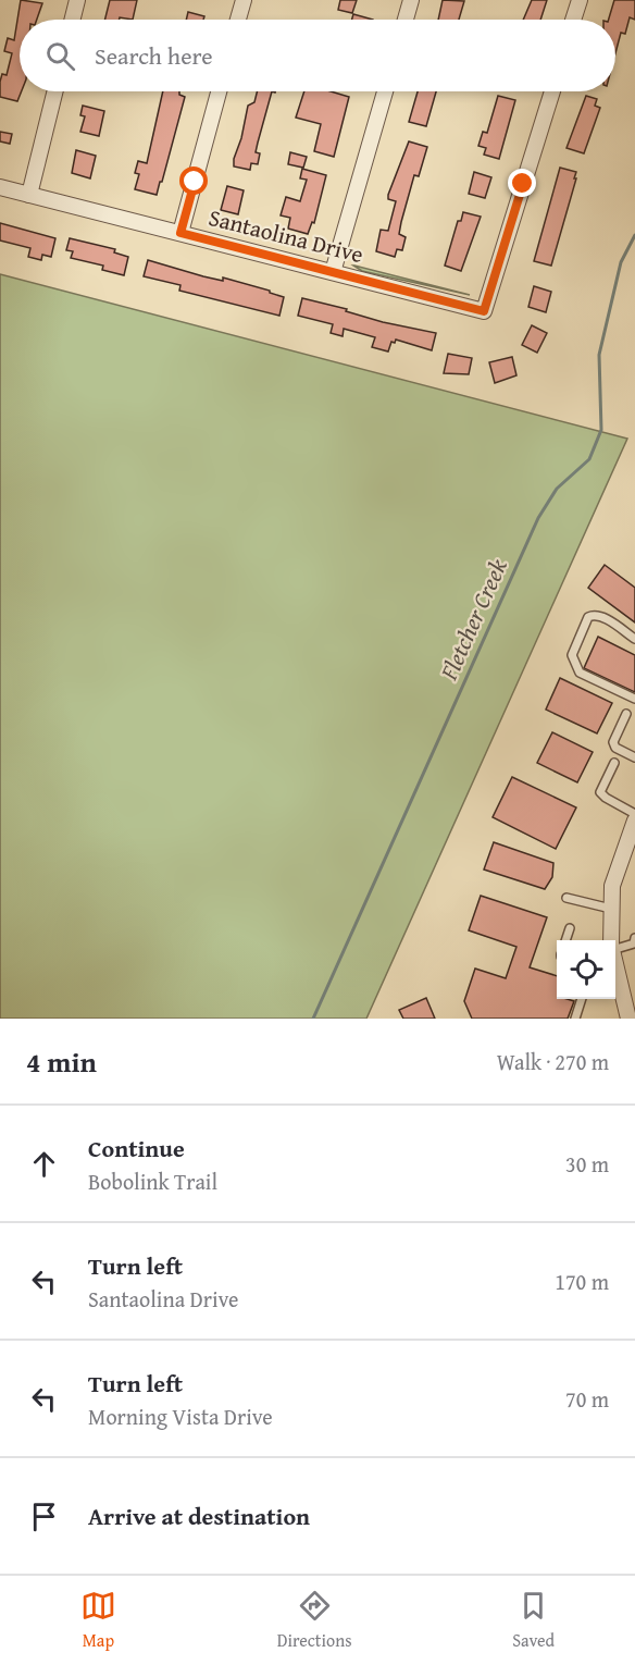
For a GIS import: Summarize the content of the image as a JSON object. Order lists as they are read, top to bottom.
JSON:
{
  "streets": {
    "street": ["Santaolina Drive"]
  },
  "water": ["Fletcher Creek"],
  "page": {
    "search": "Search here",
    "heading": ["4 min", "Walk · 270 m"],
    "list": [
      ["Continue", "Bobolink Trail", "30 m"],
      ["Turn left", "Santaolina Drive", "170 m"],
      ["Turn left", "Morning Vista Drive", "70 m"],
      "Arrive at destination"
    ],
    "nav": ["Map", "Directions", "Saved"]
  }
}
